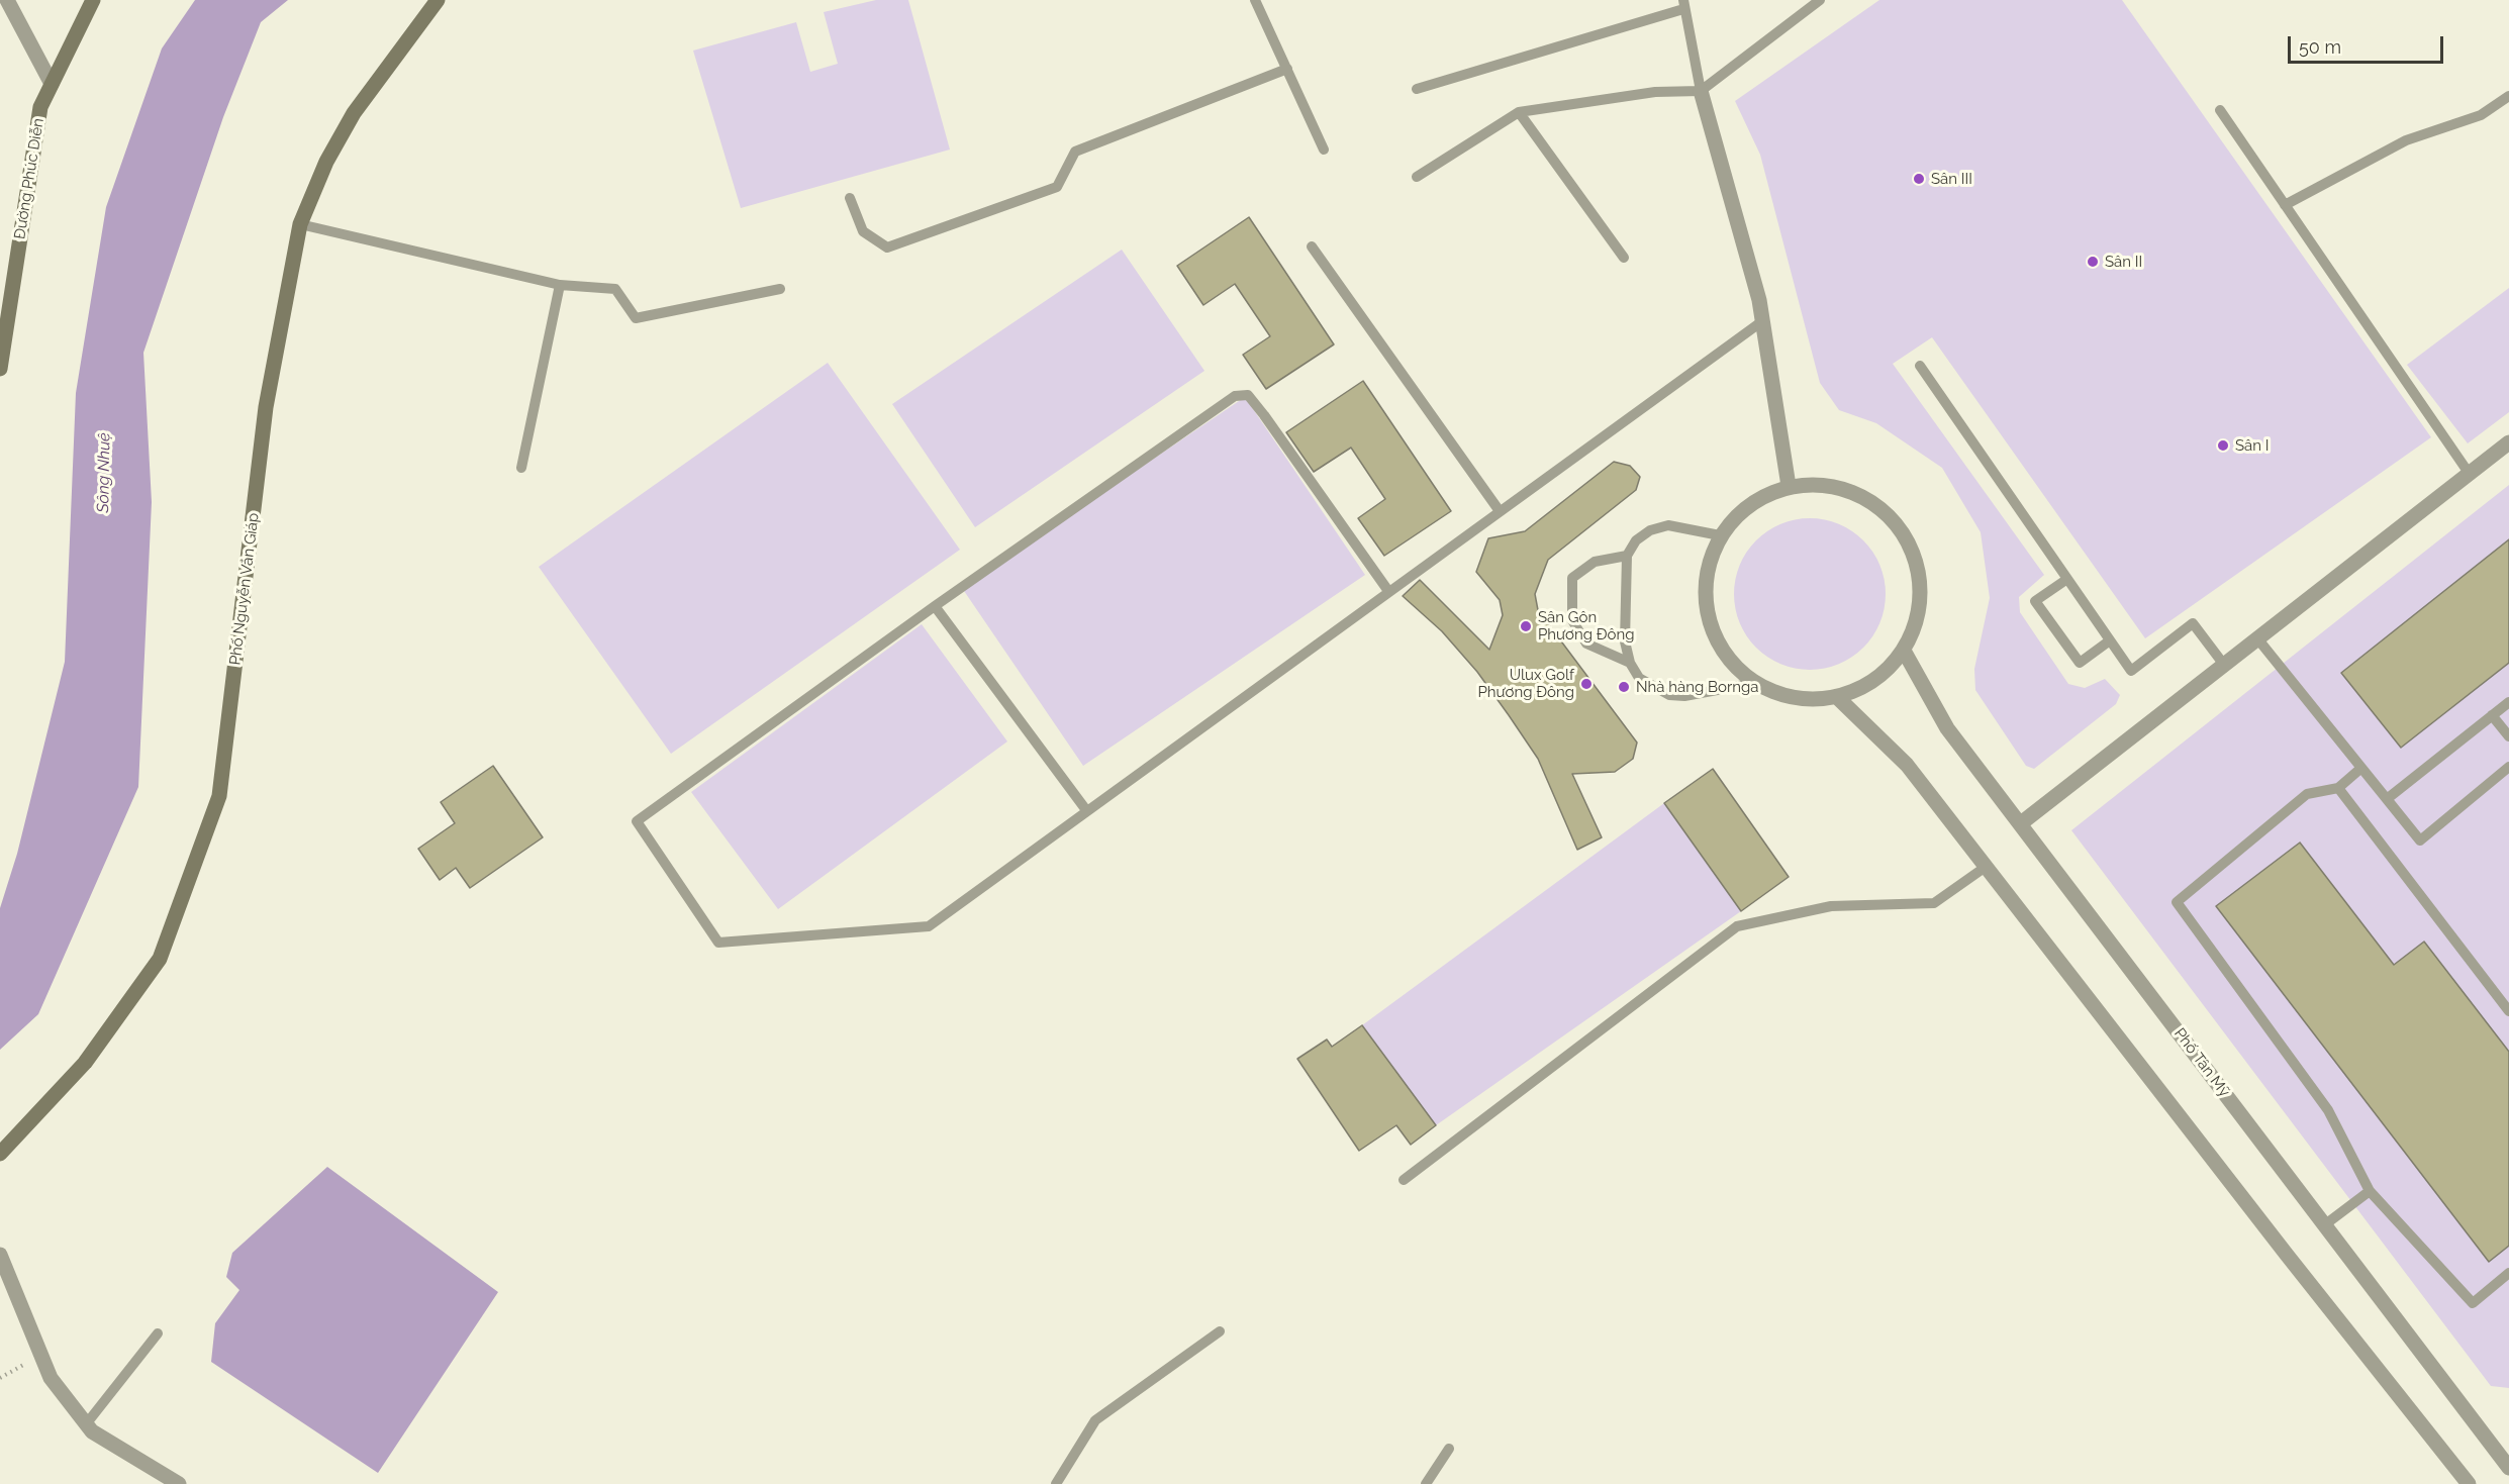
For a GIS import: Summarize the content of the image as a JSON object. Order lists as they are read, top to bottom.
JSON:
{
  "streets": {
    "street": ["Đường Phúc Diễn", "Phố Nguyễn Văn Giáp", "Phố Tân Mỹ"]
  },
  "water": ["Sông Nhuệ"],
  "places": [
    "Sân III",
    "Sân II",
    "Sân I",
    "Sân Gôn Phương Đông",
    "Ulux Golf Phương Đông",
    "Nhà hàng Bornga"
  ],
  "scale_bar": "50 m"
}
